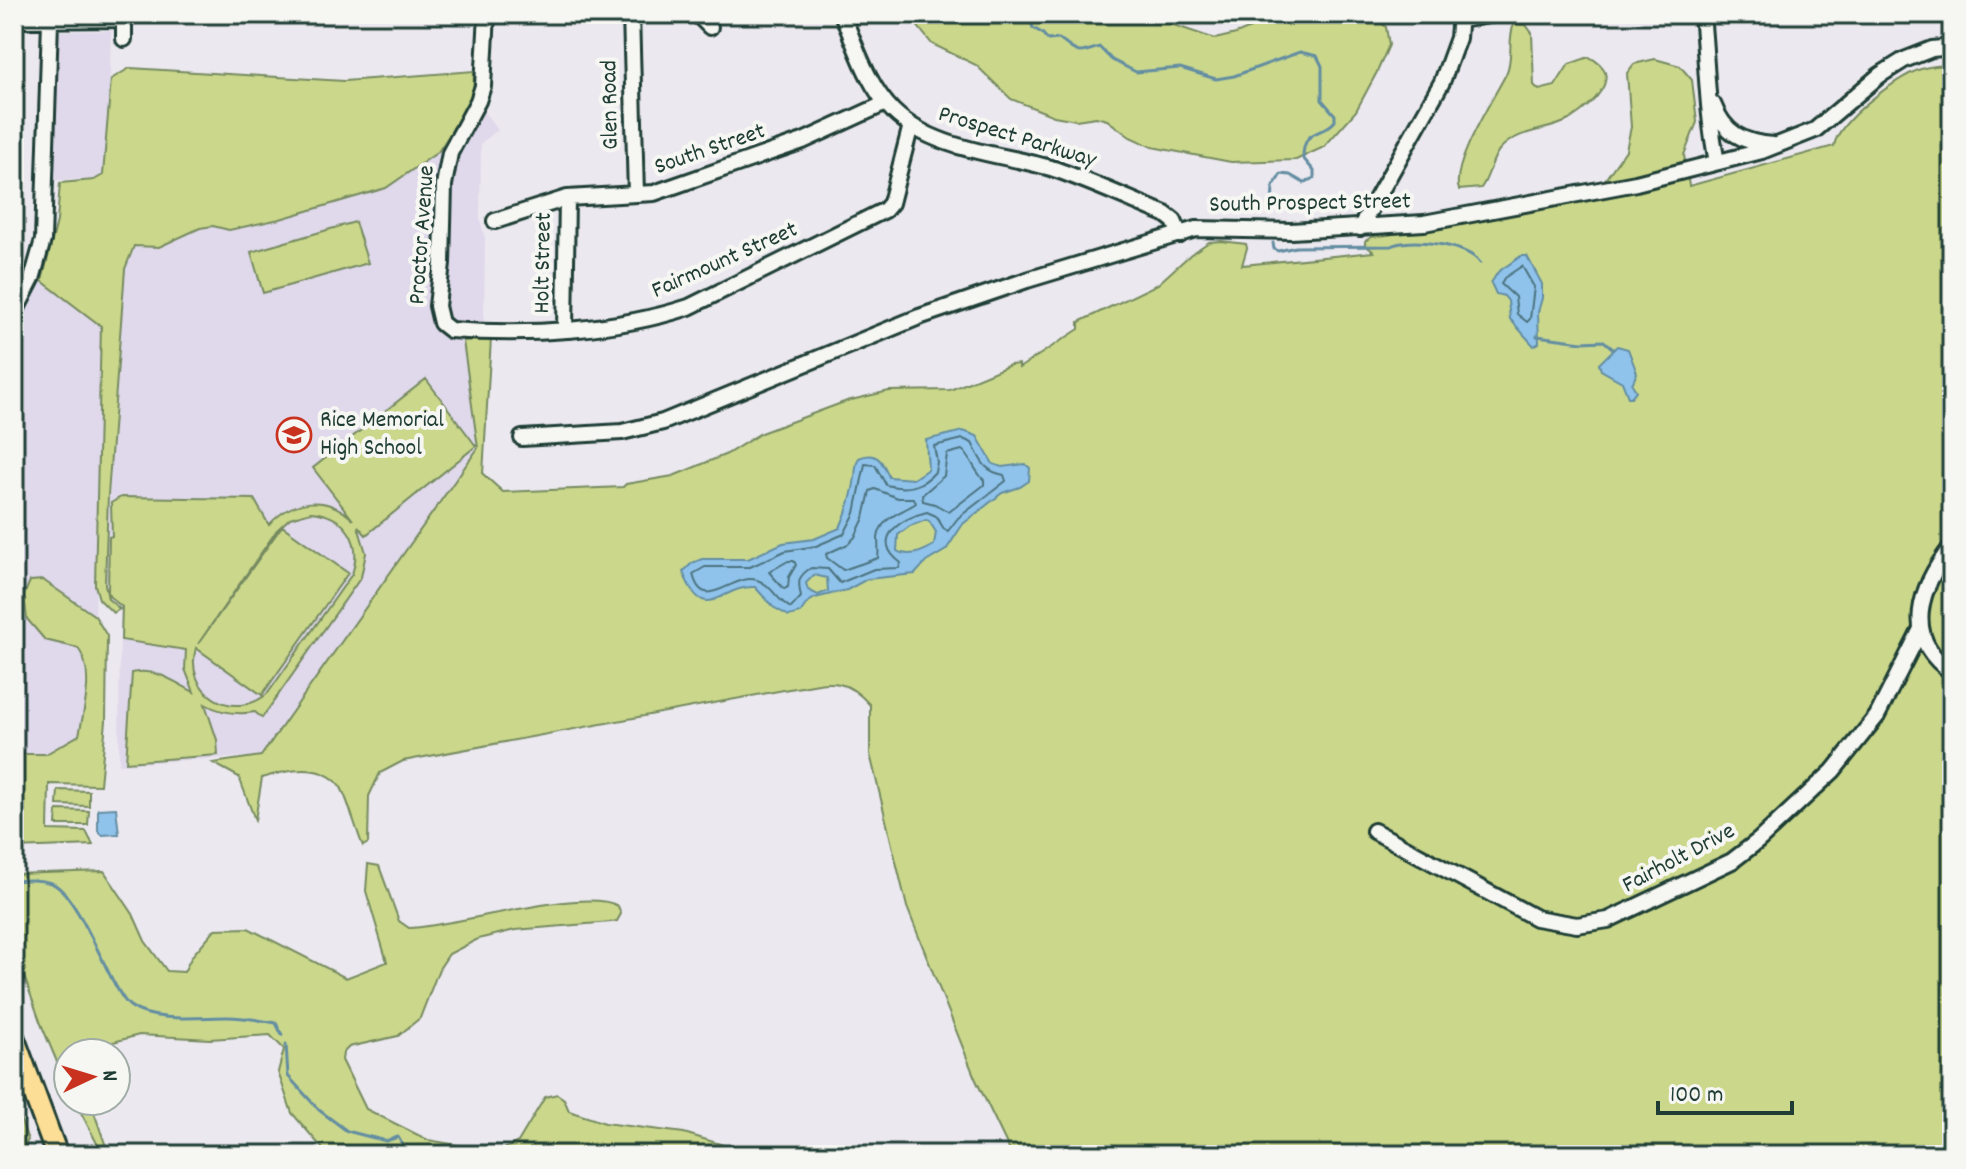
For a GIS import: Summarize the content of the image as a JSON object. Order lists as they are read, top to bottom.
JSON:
{
  "streets": {
    "street": [
      "Glen Road",
      "Prospect Parkway",
      "South Street",
      "South Prospect Street",
      "Proctor Avenue",
      "Fairmount Street",
      "Holt Street",
      "Fairholt Drive"
    ]
  },
  "crossings": [
    ["Glen Road", "South Street"],
    ["Prospect Parkway", "South Street"],
    ["Prospect Parkway", "South Prospect Street"],
    ["Prospect Parkway", "Fairmount Street"],
    ["South Street", "Holt Street"],
    ["Proctor Avenue", "Fairmount Street"],
    ["Fairmount Street", "Holt Street"]
  ],
  "places": {
    "school or university": ["Rice Memorial High School"]
  },
  "scale_bar": "100 m",
  "north": "right"
}
